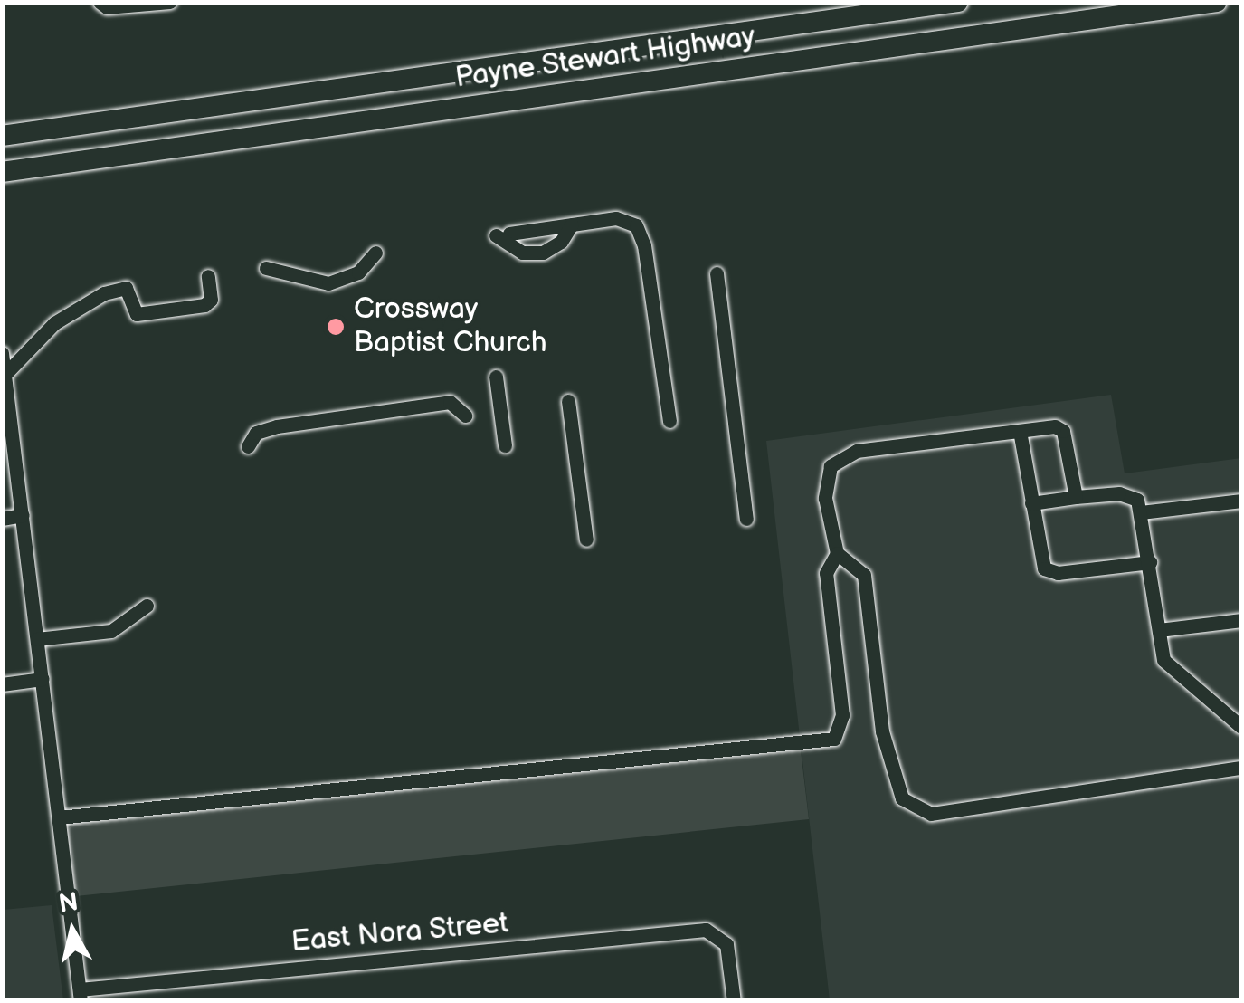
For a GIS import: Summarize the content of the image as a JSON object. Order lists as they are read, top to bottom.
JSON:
{
  "streets": {
    "highway": ["Payne Stewart Highway"],
    "street": ["East Nora Street"]
  },
  "places": ["Crossway Baptist Church"],
  "north": "top"
}
